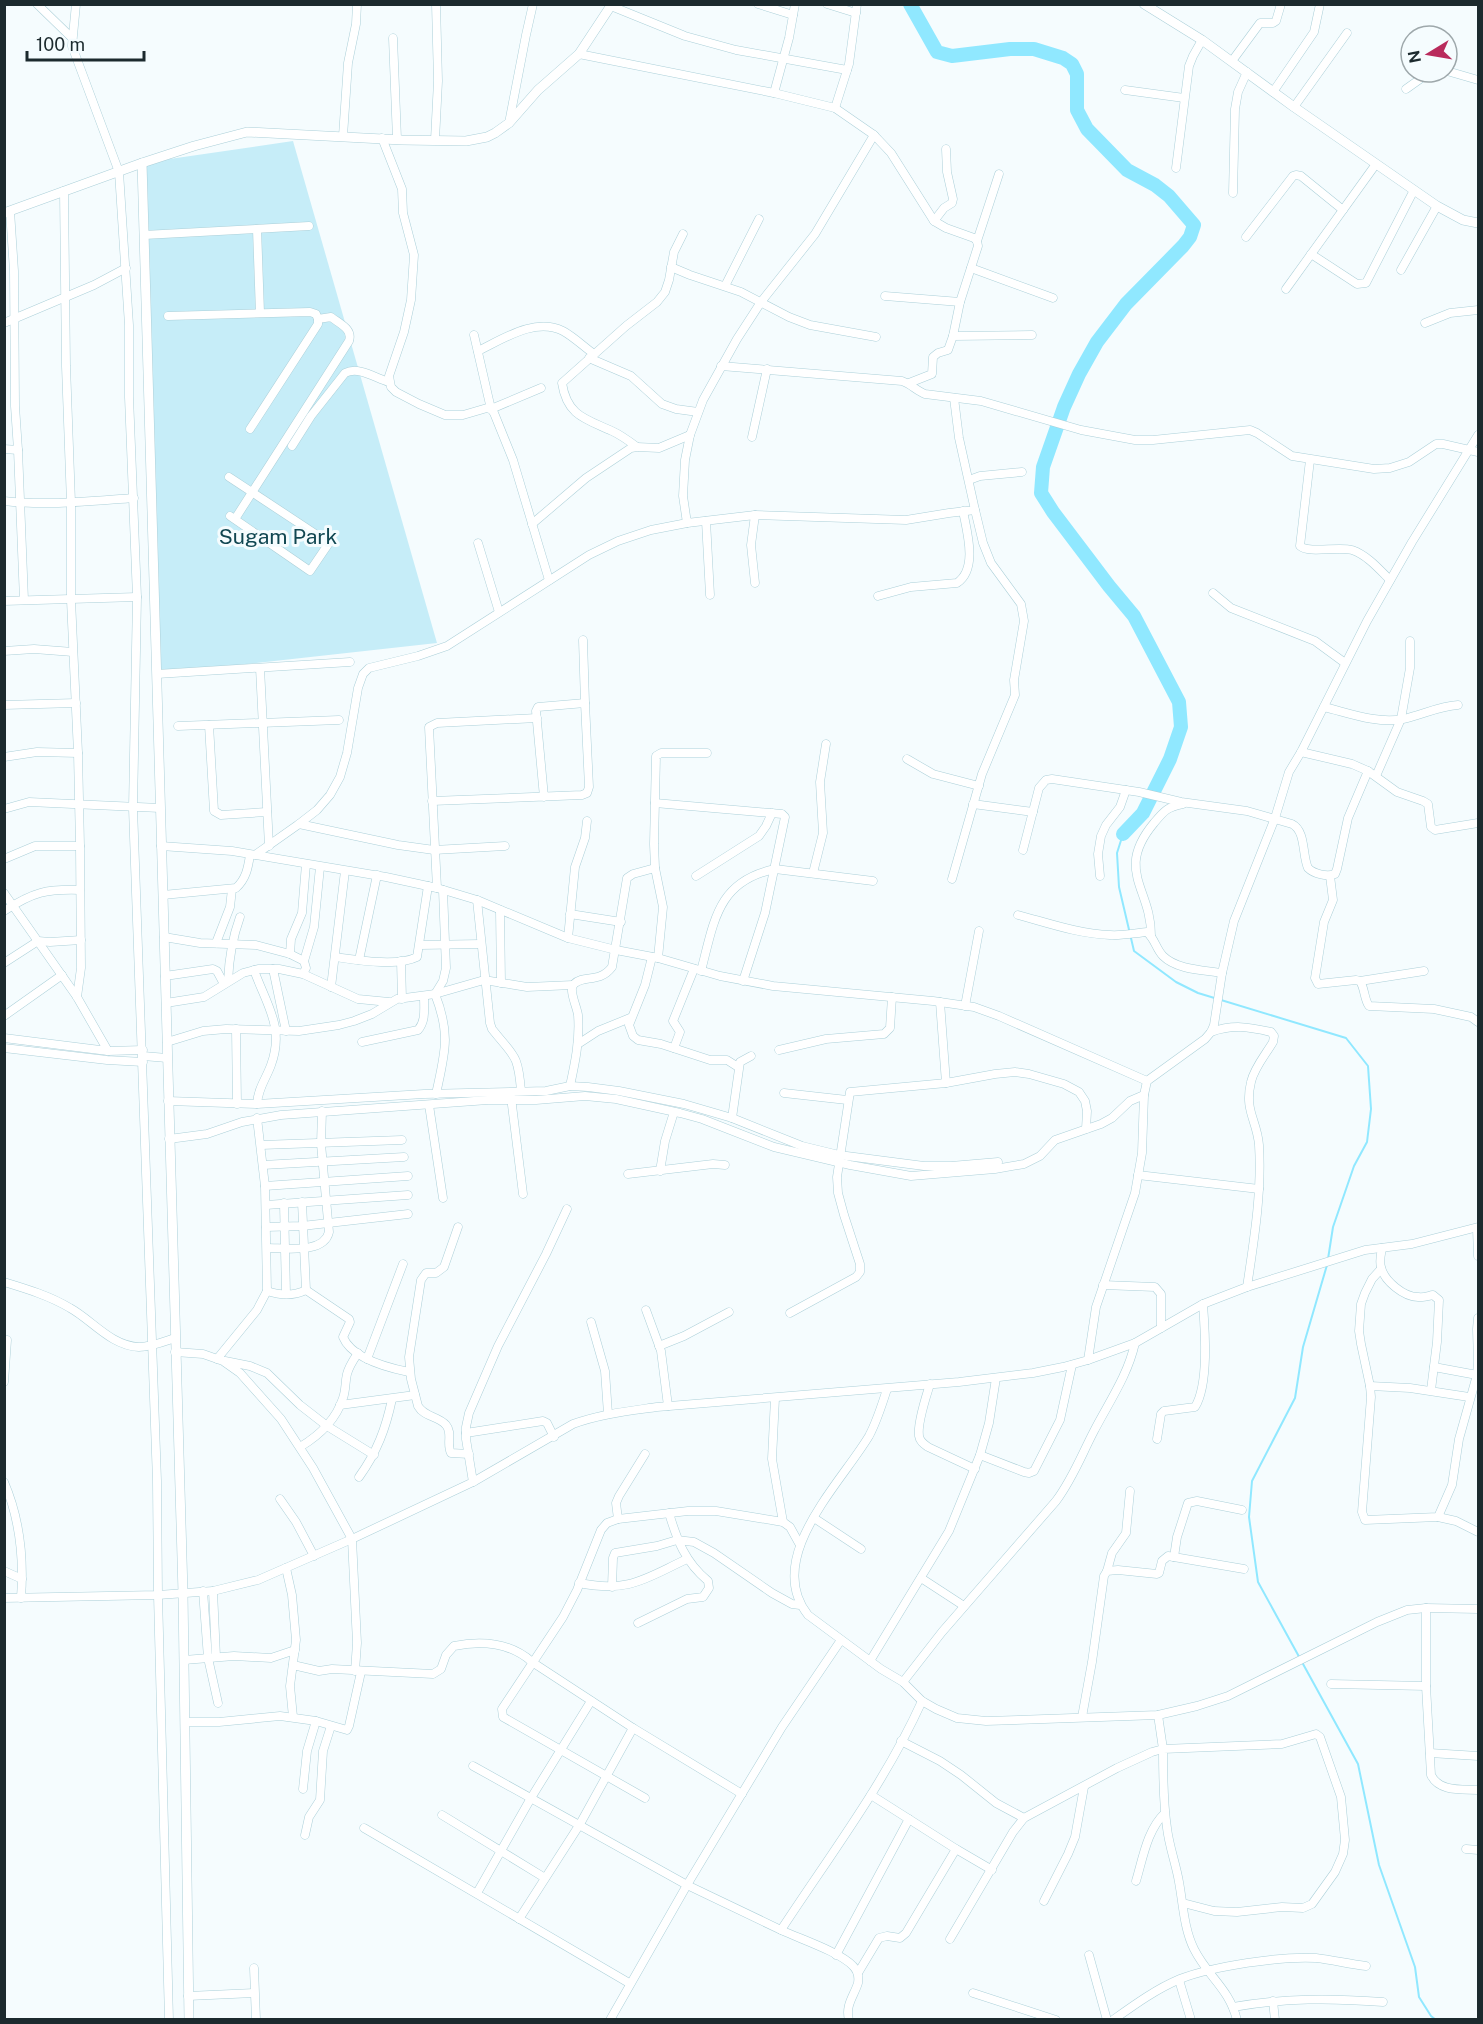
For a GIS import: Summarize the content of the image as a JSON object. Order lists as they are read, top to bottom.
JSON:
{
  "parks": ["Sugam Park"],
  "scale_bar": "100 m",
  "north": "left"
}
